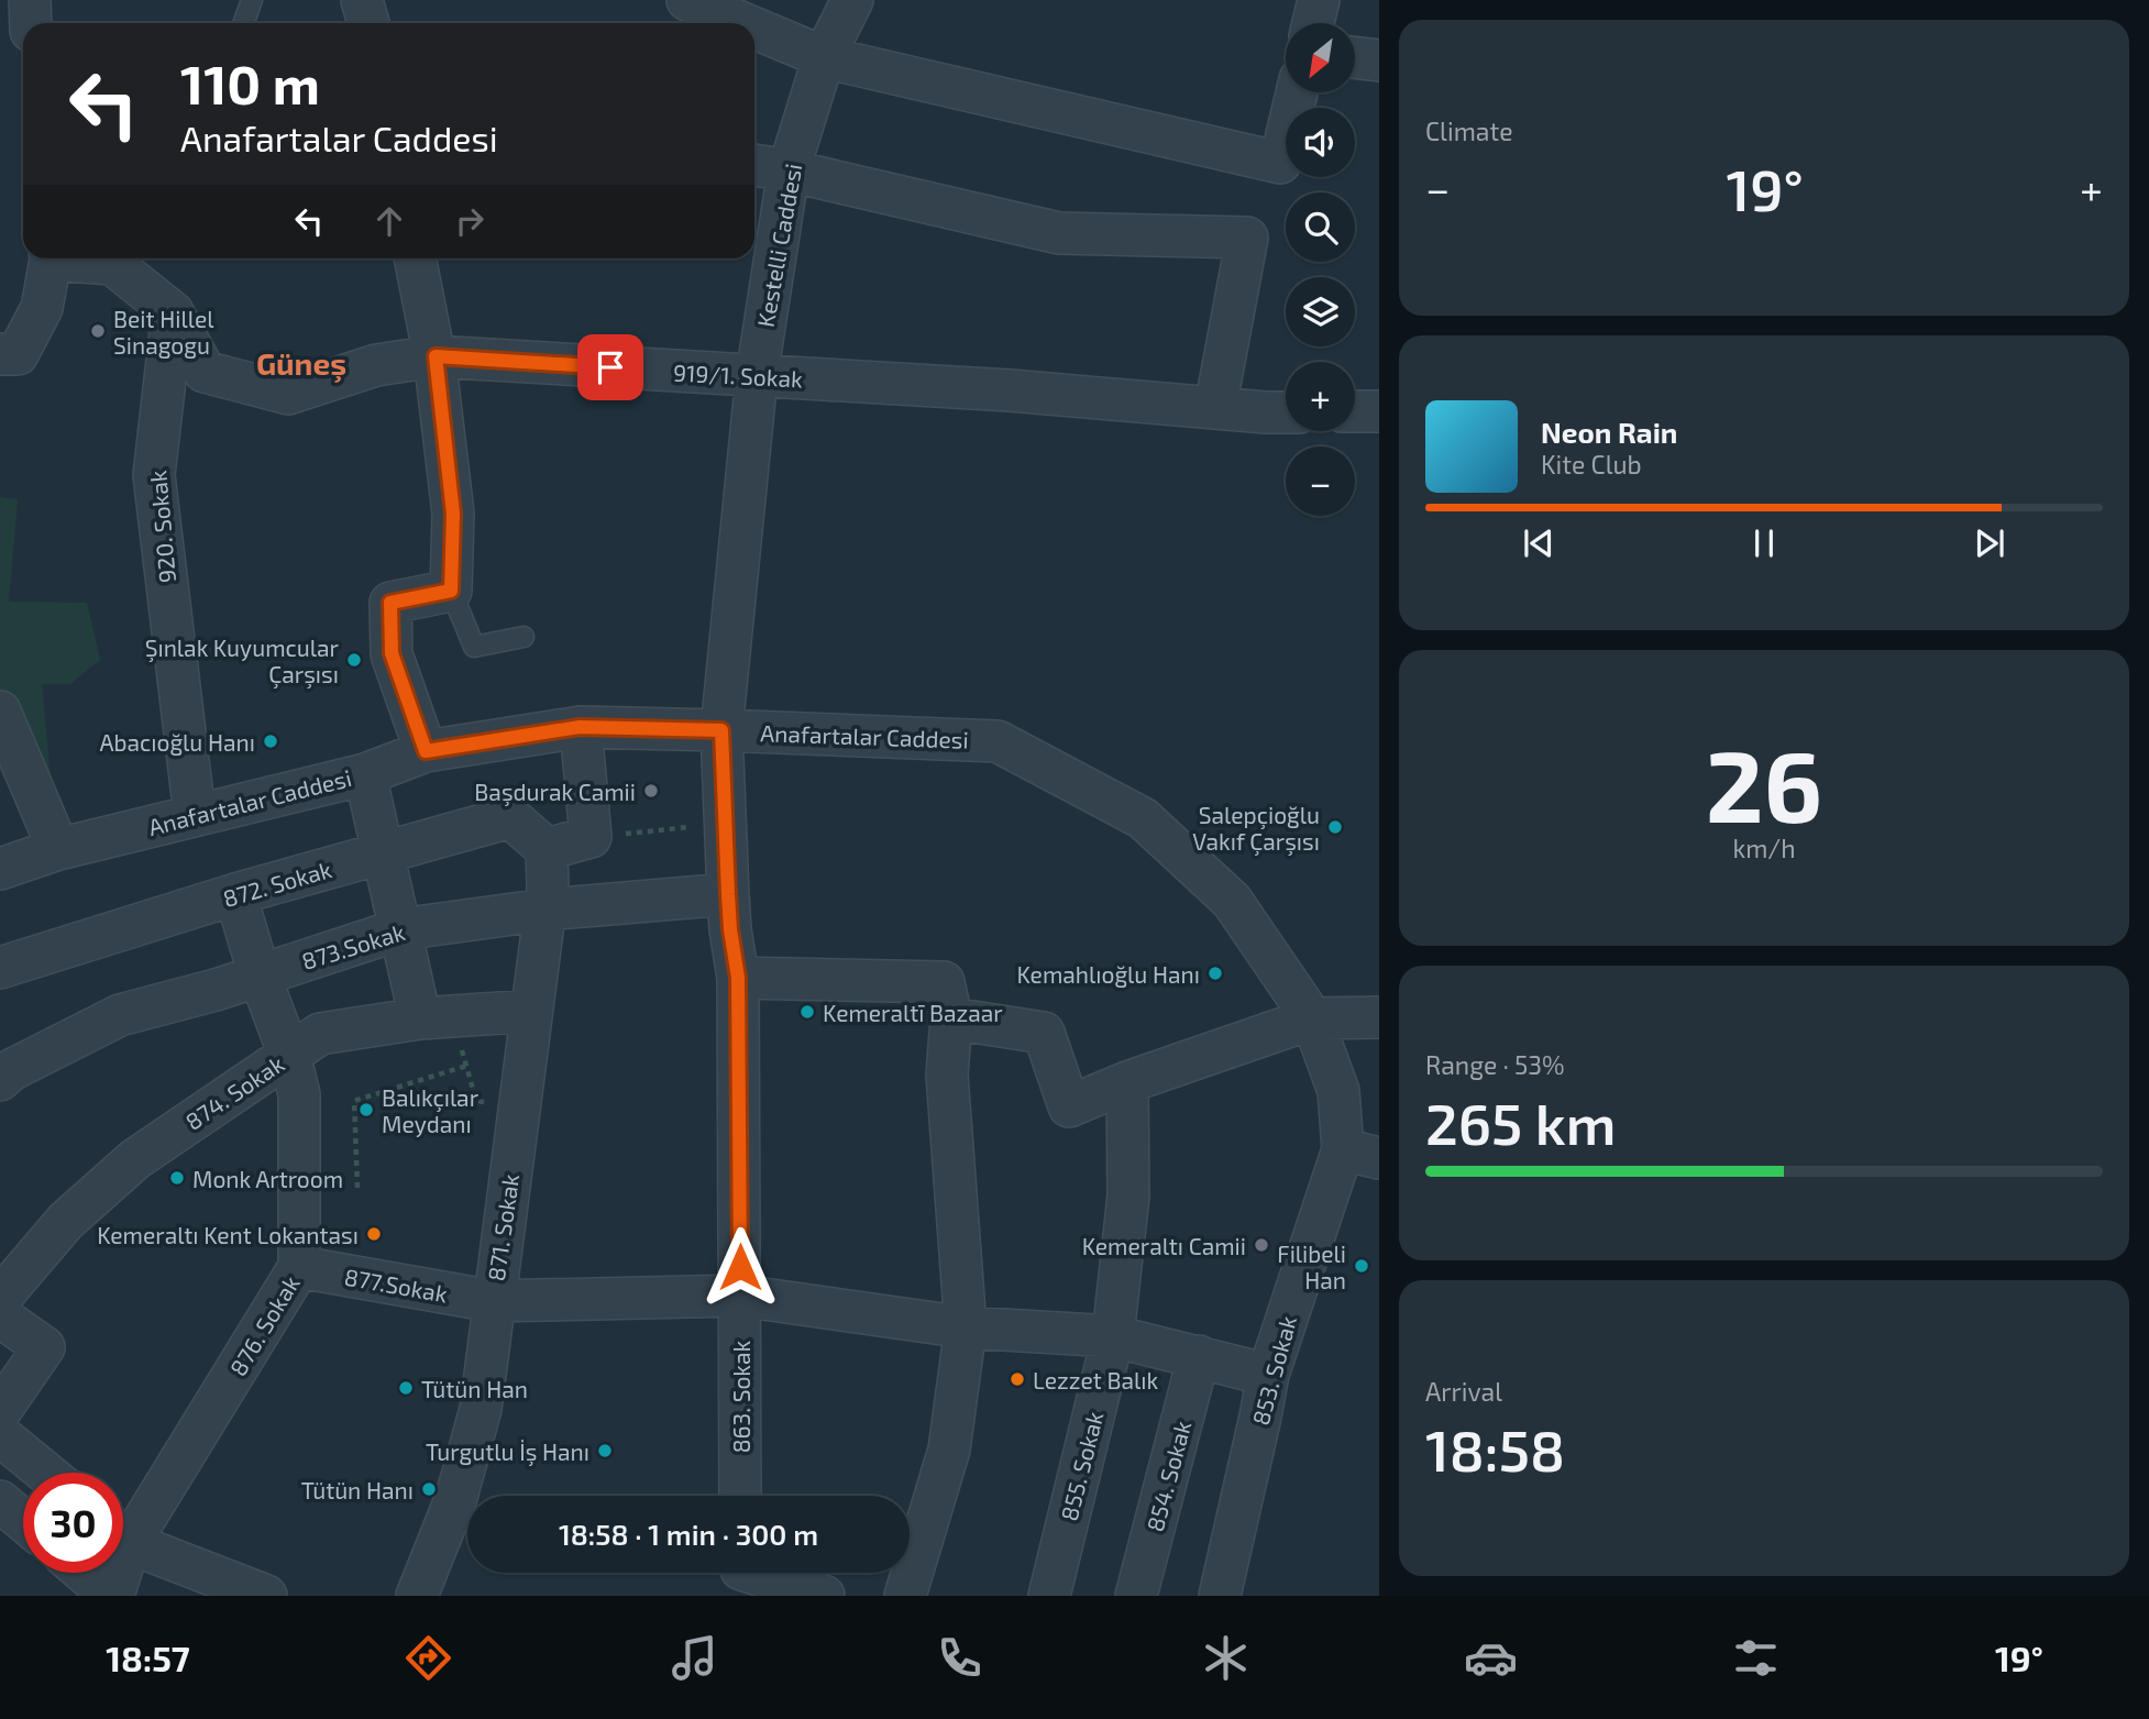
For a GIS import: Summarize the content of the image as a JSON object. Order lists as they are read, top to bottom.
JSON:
{
  "streets": {
    "street": [
      "Kestelli Caddesi",
      "919/1. Sokak",
      "920. Sokak",
      "Anafartalar Caddesi",
      "872. Sokak",
      "873.Sokak",
      "874. Sokak",
      "871. Sokak",
      "877.Sokak",
      "876. Sokak",
      "853. Sokak",
      "863. Sokak",
      "855. Sokak",
      "854. Sokak"
    ]
  },
  "crossings": [
    ["Kestelli Caddesi", "919/1. Sokak"],
    ["Kestelli Caddesi", "Anafartalar Caddesi"],
    ["Kestelli Caddesi", "863. Sokak"],
    ["919/1. Sokak", "920. Sokak"],
    ["920. Sokak", "Anafartalar Caddesi"],
    ["Anafartalar Caddesi", "853. Sokak"],
    ["Anafartalar Caddesi", "863. Sokak"],
    ["872. Sokak", "871. Sokak"],
    ["872. Sokak", "876. Sokak"],
    ["873.Sokak", "871. Sokak"],
    ["873.Sokak", "876. Sokak"],
    ["873.Sokak", "863. Sokak"],
    ["874. Sokak", "871. Sokak"],
    ["874. Sokak", "876. Sokak"],
    ["871. Sokak", "877.Sokak"],
    ["877.Sokak", "876. Sokak"],
    ["877.Sokak", "853. Sokak"],
    ["877.Sokak", "863. Sokak"],
    ["877.Sokak", "855. Sokak"],
    ["877.Sokak", "854. Sokak"]
  ],
  "districts": ["Güneş"],
  "places": [
    "Beit Hillel Sinagogu",
    "Şınlak Kuyumcular Çarşısı",
    "Abacıoğlu Hanı",
    "Başdurak Camii",
    "Salepçioğlu Vakıf Çarşısı",
    "Kemahlıoğlu Hanı",
    "Kemeraltī Bazaar",
    "Balıkçılar Meydanı",
    "Monk Artroom",
    "Kemeraltı Kent Lokantası",
    "Kemeraltı Camii",
    "Filibeli Han",
    "Lezzet Balık",
    "Tütün Han",
    "Turgutlu İş Hanı",
    "Tütün Hanı"
  ],
  "north": "bottom left",
  "page": {
    "tile": [
      "Climate",
      ["26", "km/h"],
      ["Range · 53%", "265 km"],
      ["Arrival", "18:58"]
    ],
    "map_buttons": ["+", "−"],
    "turn": ["110 m", "Anafartalar Caddesi"],
    "heat": ["−", "19°", "+"],
    "song": ["Neon Rain", "Kite Club"],
    "limit": "30",
    "trip": "18:58 · 1 min · 300 m",
    "tabs": ["18:57", "19°"]
  }
}
